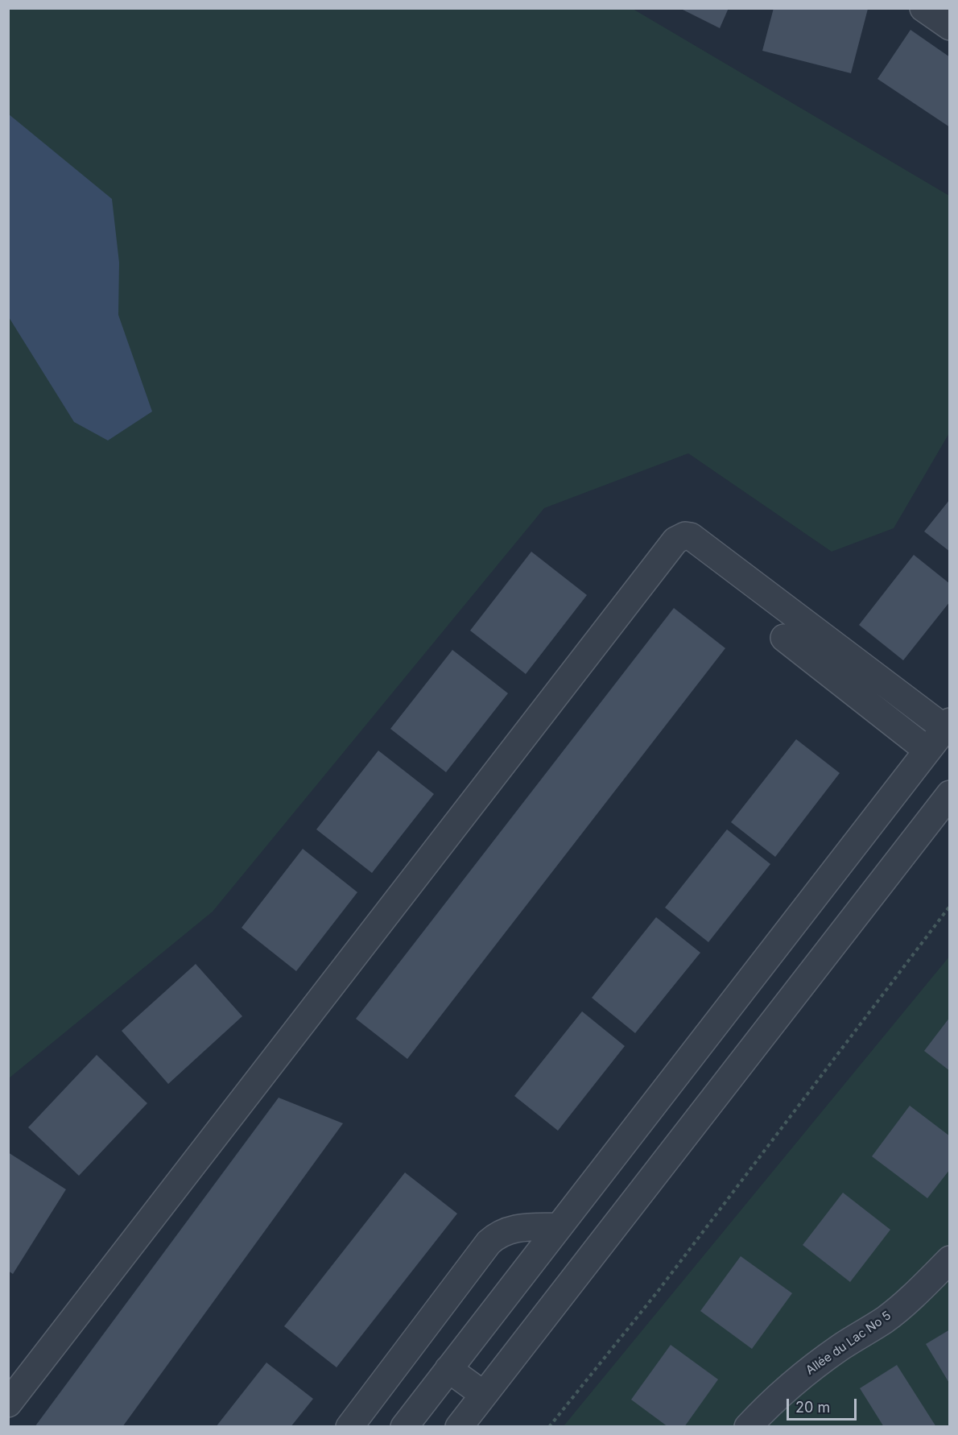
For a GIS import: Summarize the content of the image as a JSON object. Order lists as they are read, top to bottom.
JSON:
{
  "streets": {
    "street": ["Allée du Lac No 5"]
  },
  "scale_bar": "20 m"
}
